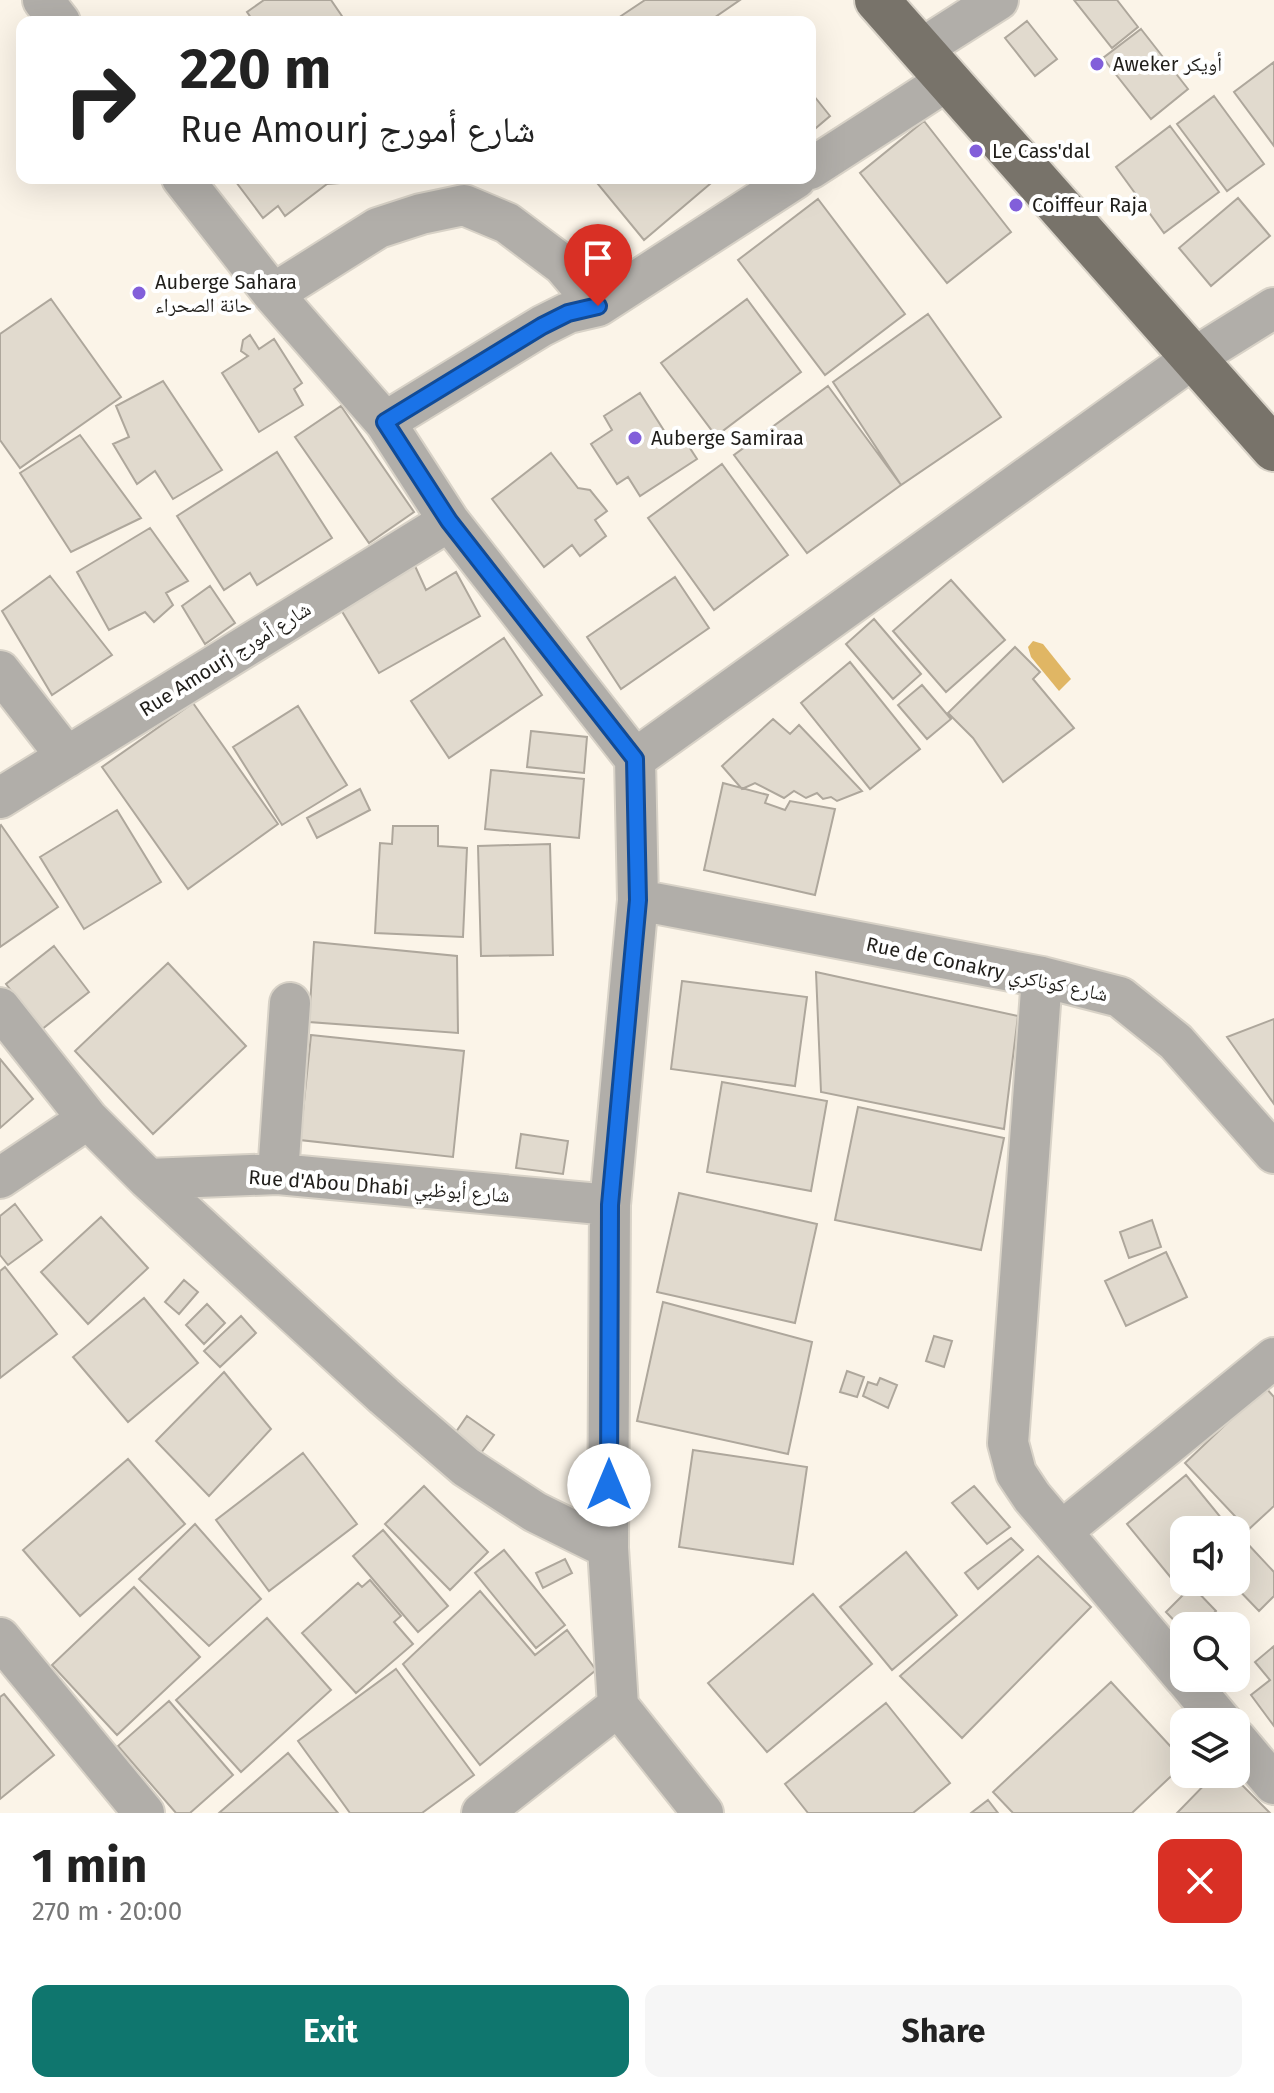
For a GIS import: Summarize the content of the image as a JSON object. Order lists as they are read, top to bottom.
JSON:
{
  "streets": {
    "street": ["Rue Amourj شارع أمورج", "Rue de Conakry شارع كوناكري", "Rue d'Abou Dhabi شارع أبوظبي"]
  },
  "places": [
    "Aweker أويكر",
    "Le Cass'dal",
    "Coiffeur Raja",
    "Auberge Sahara حانة الصحراء",
    "Auberge Samiraa"
  ],
  "page": {
    "turn": ["220 m", "Rue Amourj شارع أمورج"],
    "heading": ["1 min", "270 m · 20:00"],
    "buttons": ["Exit", "Share"]
  }
}
